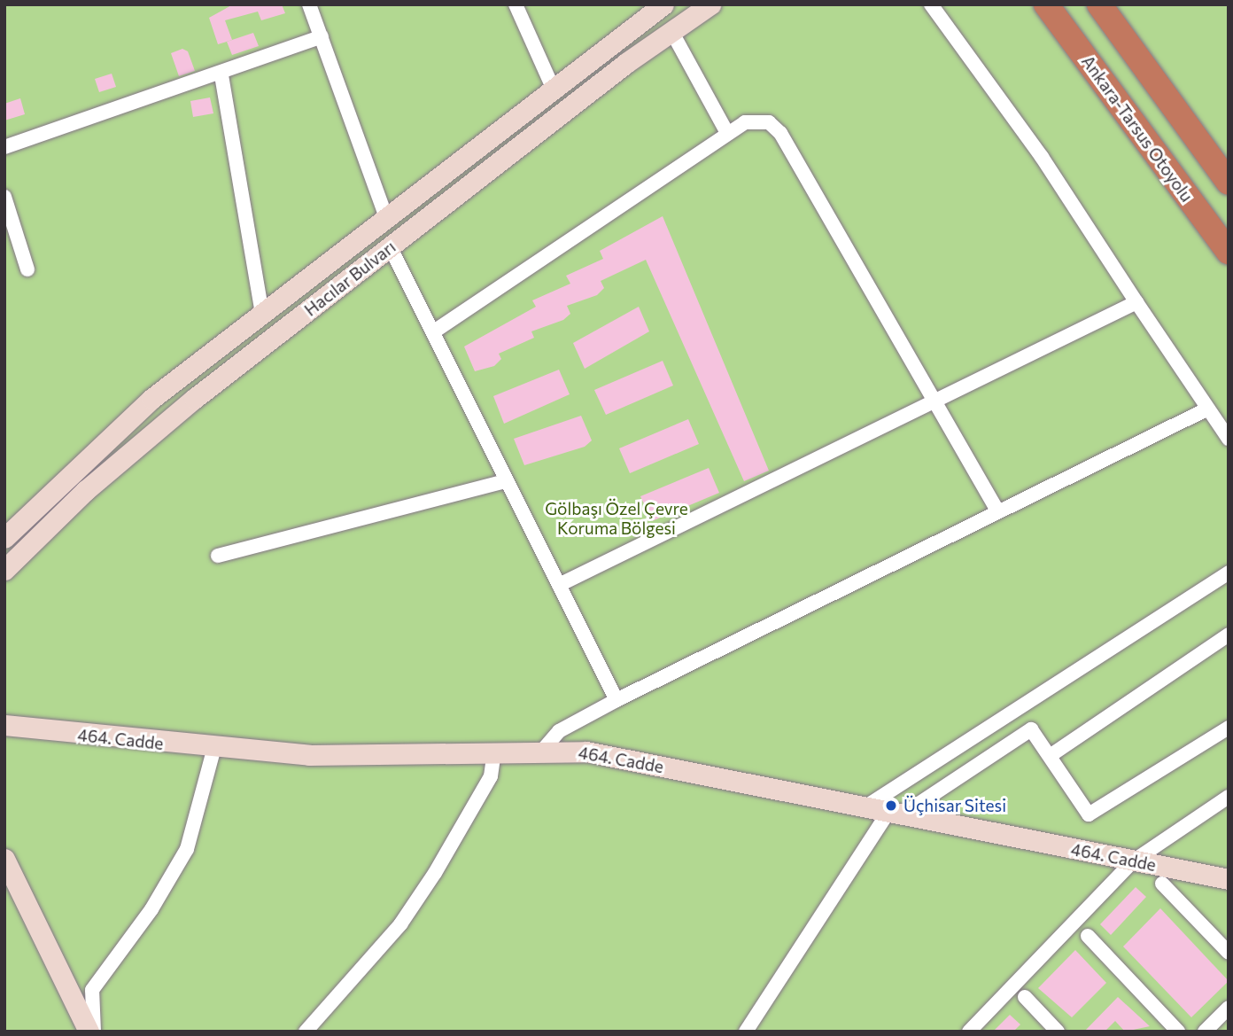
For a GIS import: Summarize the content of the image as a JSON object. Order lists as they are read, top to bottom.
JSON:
{
  "streets": {
    "highway": ["Ankara-Tarsus Otoyolu"],
    "main road": ["Hacılar Bulvarı", "464. Cadde"]
  },
  "parks": ["Gölbaşı Özel Çevre Koruma Bölgesi"],
  "places": ["Üçhisar Sitesi"]
}
